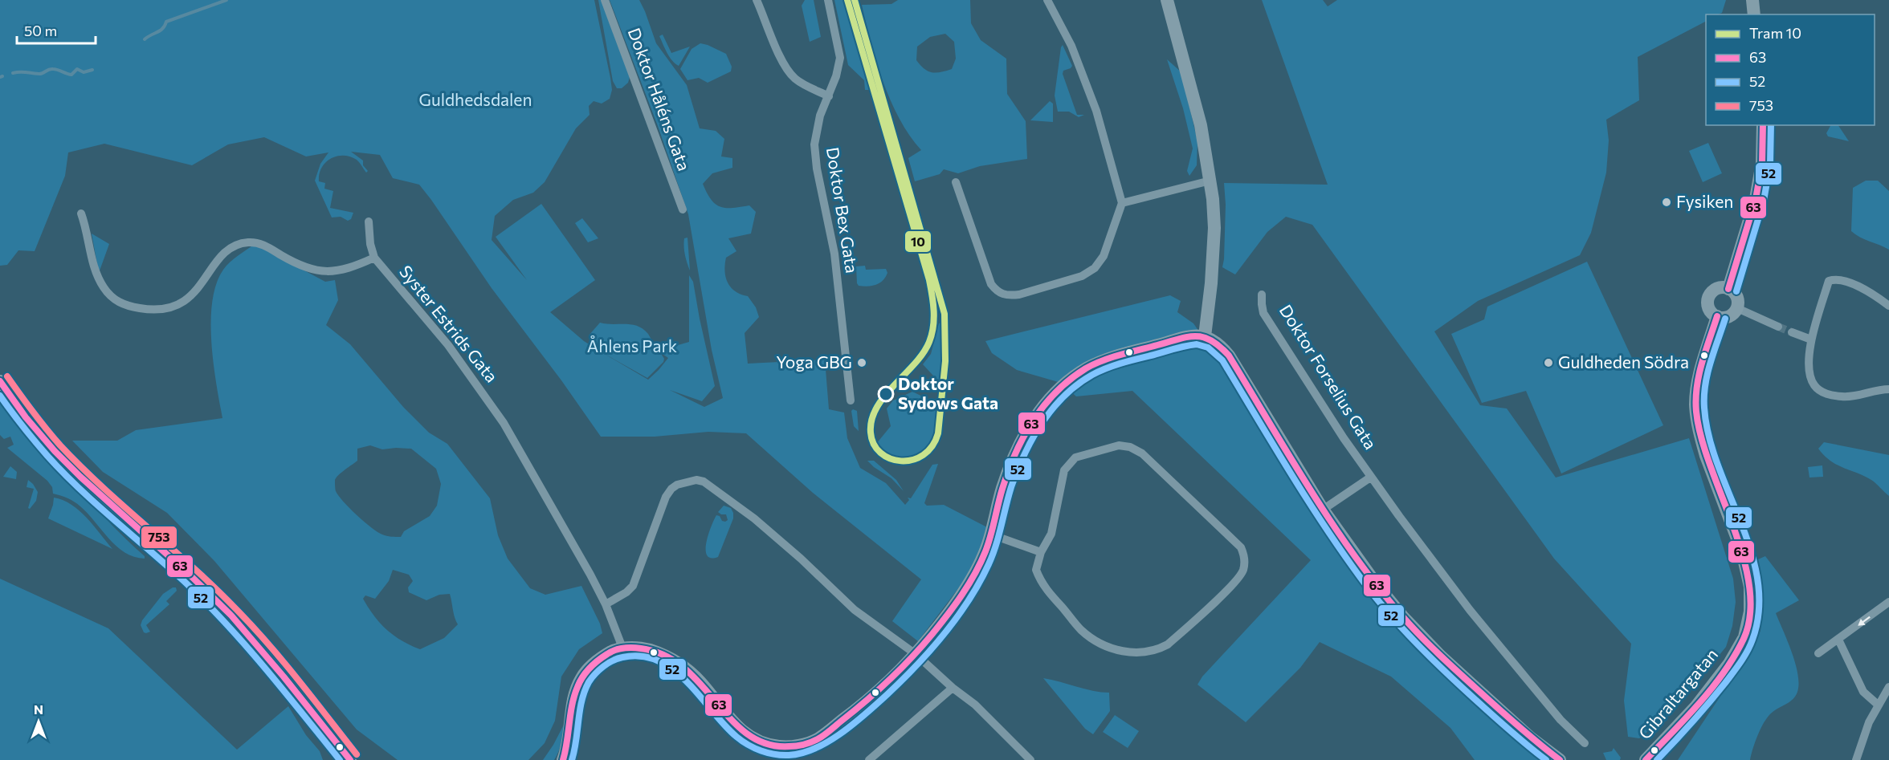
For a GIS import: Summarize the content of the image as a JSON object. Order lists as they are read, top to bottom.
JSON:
{
  "streets": {
    "street": [
      "Doktor Håléns Gata",
      "Doktor Bex Gata",
      "Syster Estrids Gata",
      "Doktor Forselius Gata",
      "Gibraltargatan"
    ]
  },
  "parks": ["Guldhedsdalen", "Åhlens Park"],
  "places": [
    "Fysiken",
    "Yoga GBG",
    "Guldheden Södra",
    "Doktor Sydows Gata"
  ],
  "lines": [
    "tram line 10",
    "transit line 63",
    "transit line 52",
    "transit line 753"
  ],
  "legend": [
    "Tram 10",
    "63",
    "52",
    "753"
  ],
  "scale_bar": "50 m",
  "north": "top"
}
